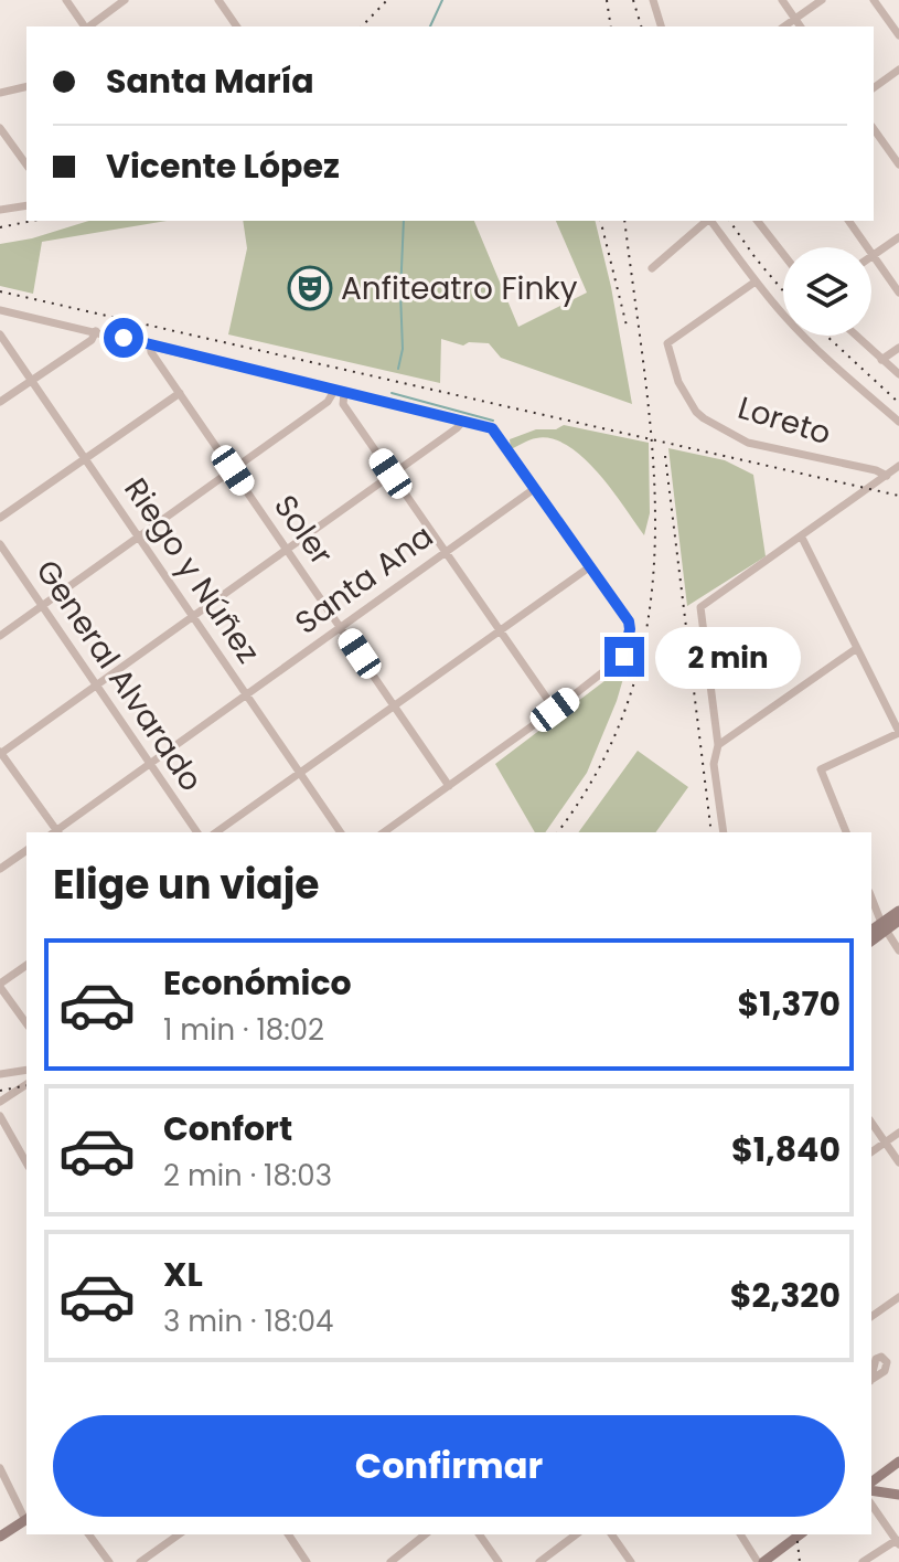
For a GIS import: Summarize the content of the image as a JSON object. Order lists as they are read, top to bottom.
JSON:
{
  "streets": {
    "street": [
      "Loreto",
      "Soler",
      "Riego y Núñez",
      "Santa Ana",
      "General Alvarado"
    ]
  },
  "crossings": [
    ["Soler", "Santa Ana"],
    ["Riego y Núñez", "Santa Ana"],
    ["Santa Ana", "General Alvarado"]
  ],
  "places": {
    "theatre": ["Anfiteatro Finky"]
  },
  "page": {
    "banner": ["Santa María", "Vicente López"],
    "bubble": "2 min",
    "heading": "Elige un viaje",
    "list": [
      {
        "name": "Económico",
        "note": "1 min · 18:02",
        "value": "$1,370"
      },
      {
        "name": "Confort",
        "note": "2 min · 18:03",
        "value": "$1,840"
      },
      {
        "name": "XL",
        "note": "3 min · 18:04",
        "value": "$2,320"
      }
    ],
    "buttons": "Confirmar"
  }
}
